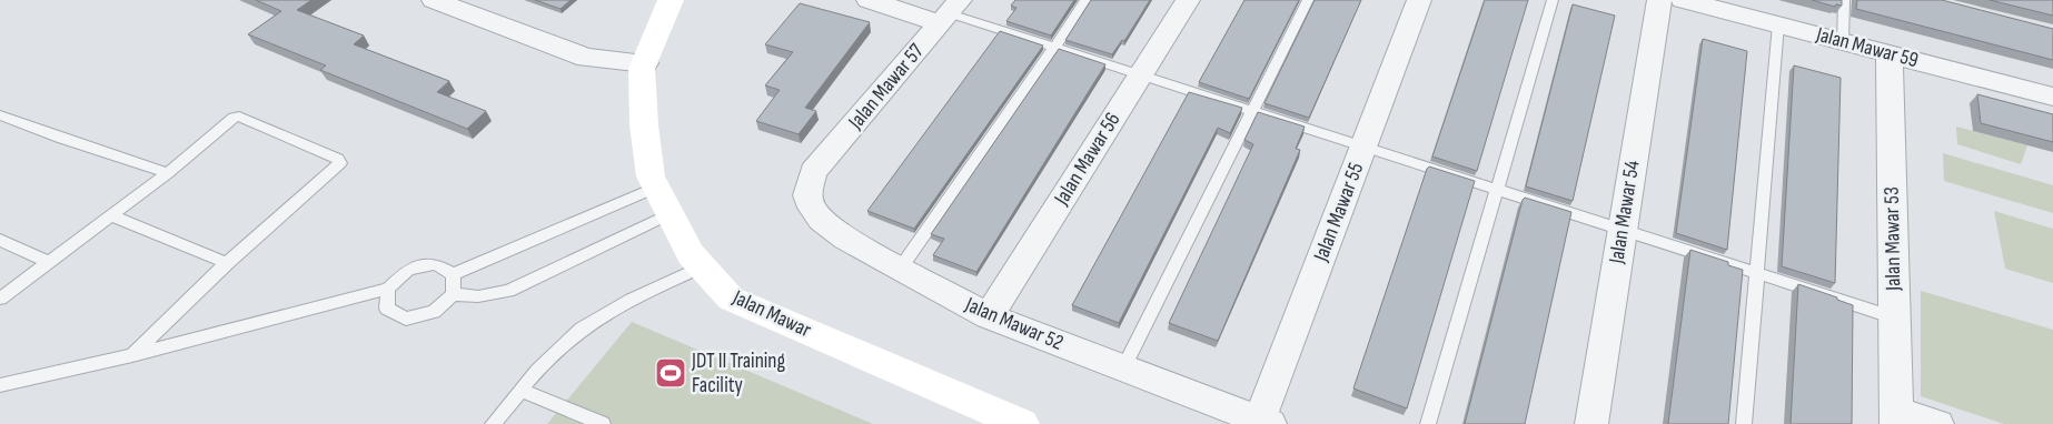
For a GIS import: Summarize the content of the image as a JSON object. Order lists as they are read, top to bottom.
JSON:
{
  "streets": {
    "street": [
      "Jalan Mawar 59",
      "Jalan Mawar 57",
      "Jalan Mawar 56",
      "Jalan Mawar 55",
      "Jalan Mawar 54",
      "Jalan Mawar 53",
      "Jalan Mawar",
      "Jalan Mawar 52"
    ]
  },
  "crossings": [
    ["Jalan Mawar 59", "Jalan Mawar 53"],
    ["Jalan Mawar 57", "Jalan Mawar 52"],
    ["Jalan Mawar 56", "Jalan Mawar 52"],
    ["Jalan Mawar 55", "Jalan Mawar 52"]
  ],
  "places": {
    "sports": ["JDT II Training Facility"]
  }
}
